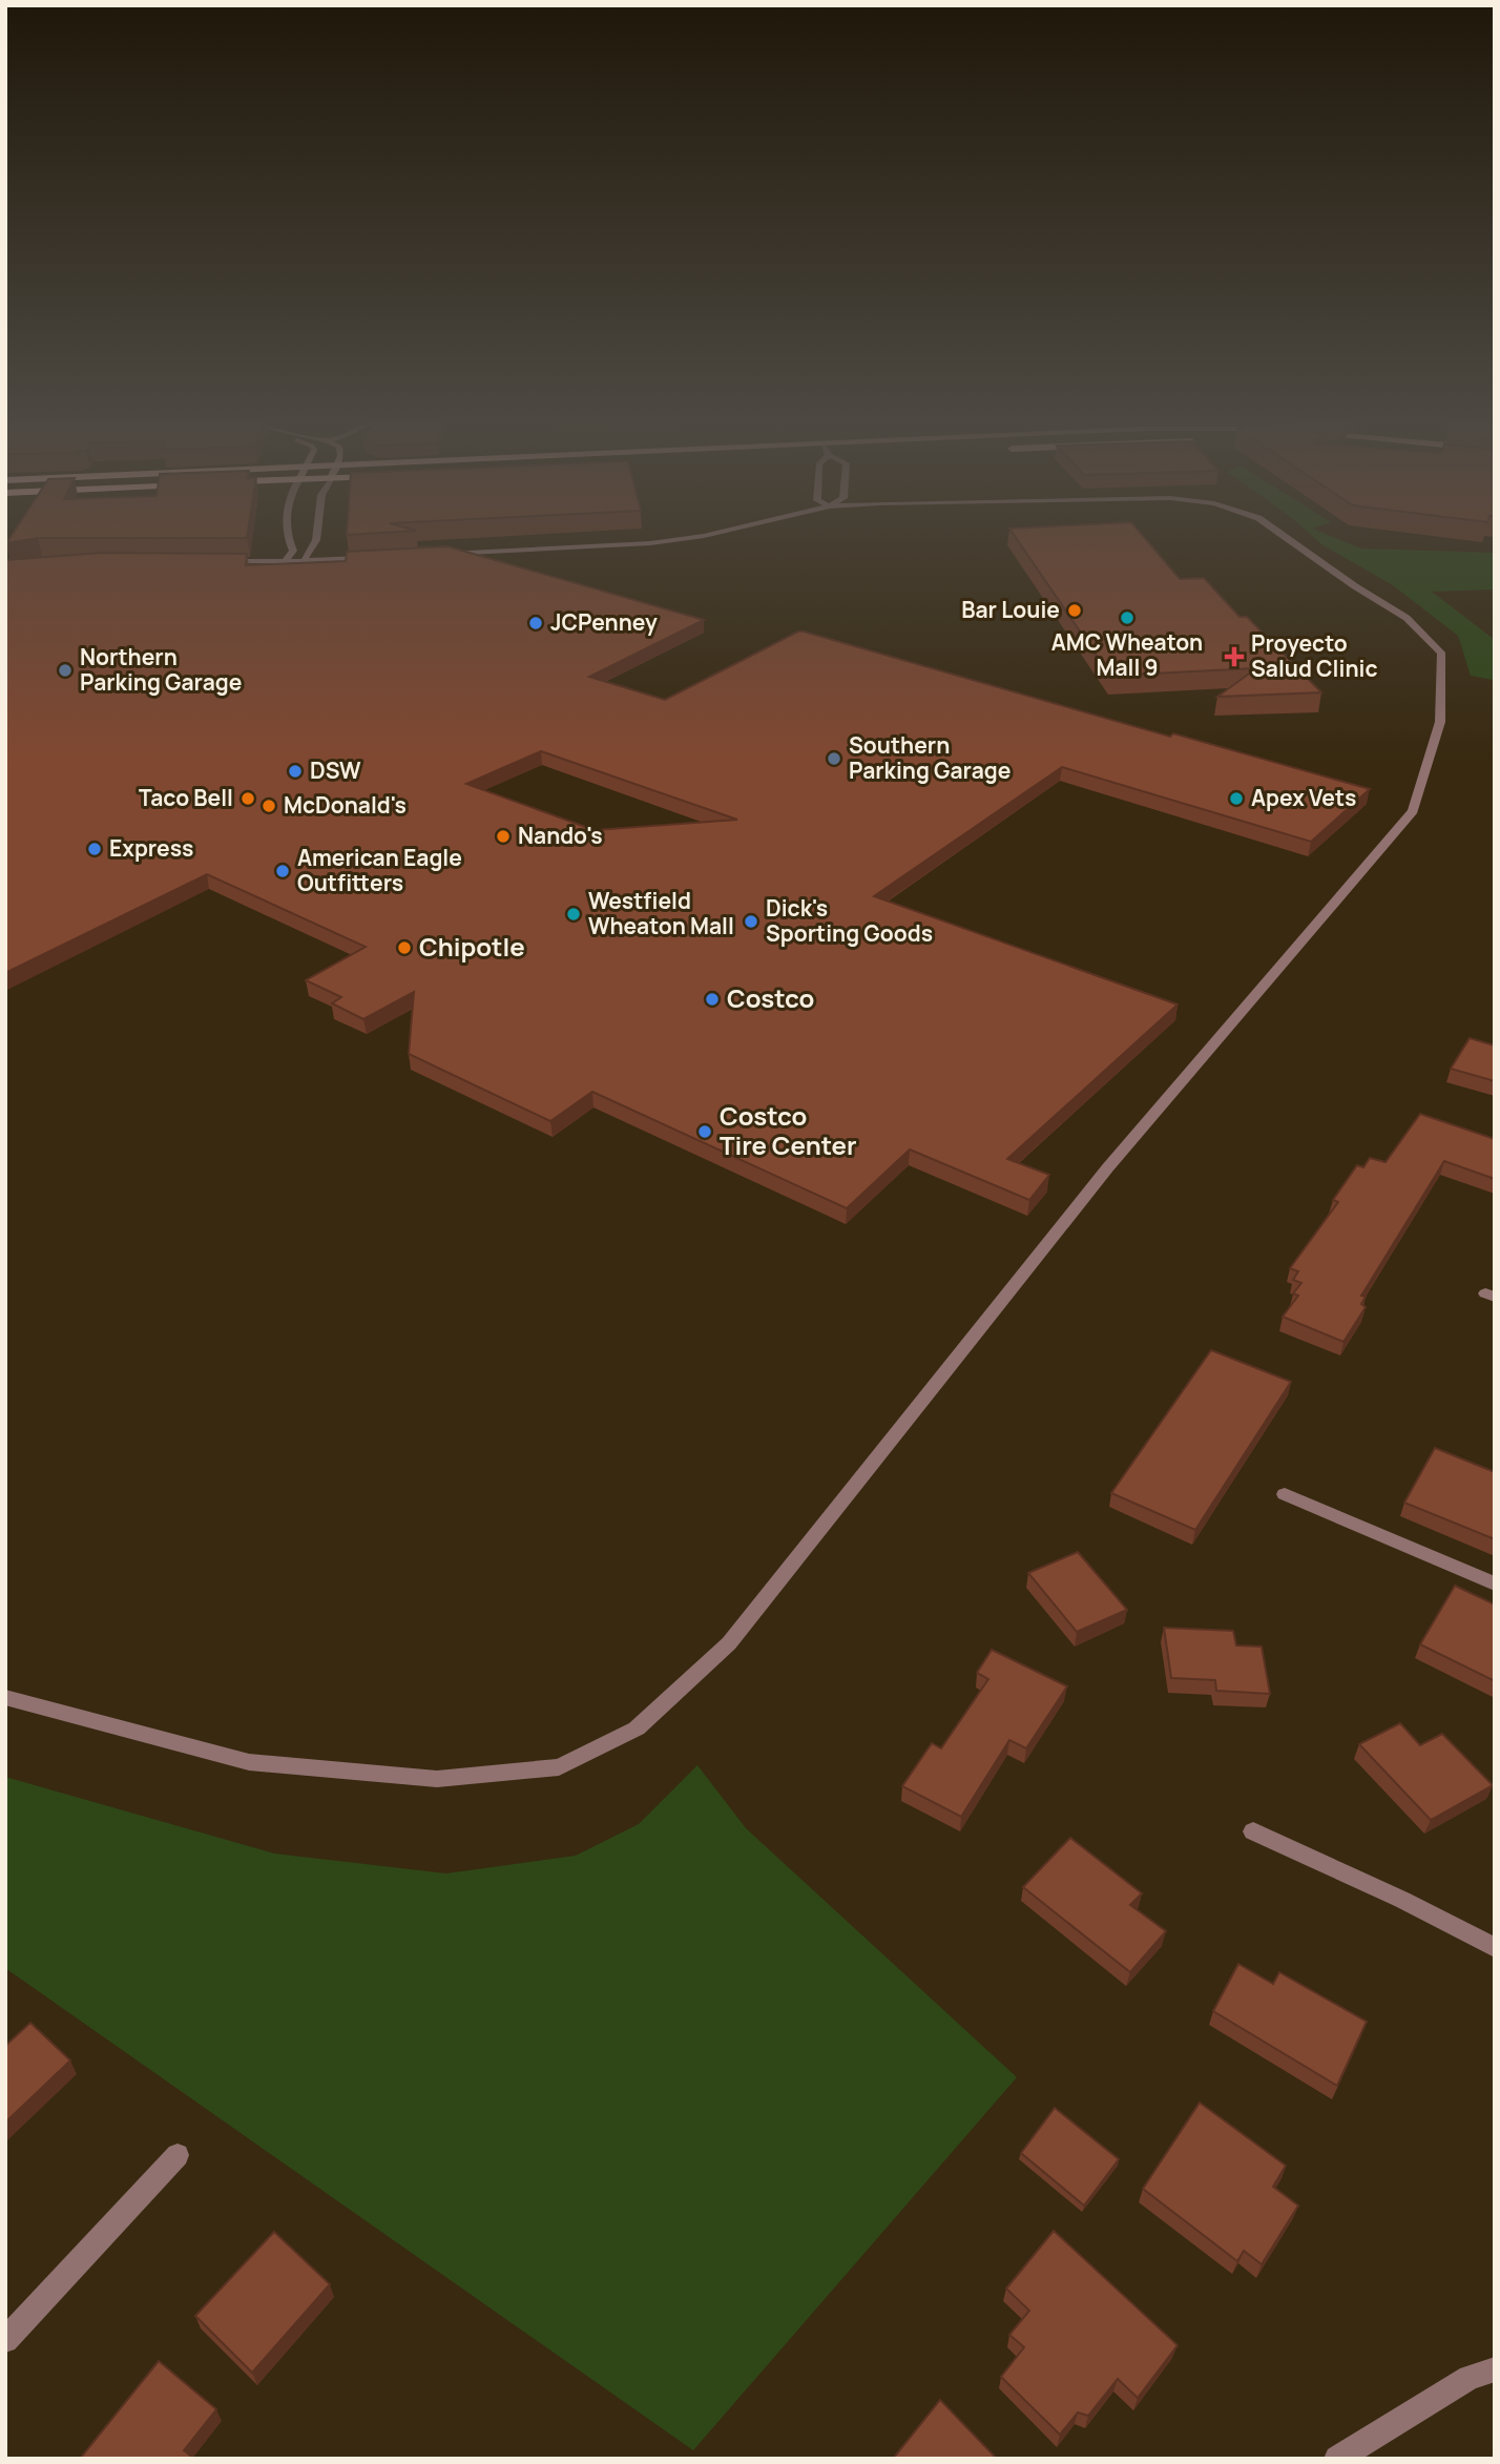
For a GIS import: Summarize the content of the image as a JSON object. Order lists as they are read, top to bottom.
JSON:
{
  "places": {
    "other": [
      "Bar Louie",
      "AMC Wheaton Mall 9",
      "JCPenney",
      "Northern Parking Garage",
      "Southern Parking Garage",
      "DSW",
      "Taco Bell",
      "Apex Vets",
      "McDonald's",
      "Nando's",
      "Express",
      "American Eagle Outfitters",
      "Westfield Wheaton Mall",
      "Dick's Sporting Goods",
      "Chipotle",
      "Costco",
      "Costco Tire Center"
    ],
    "health": ["Proyecto Salud Clinic"]
  }
}
